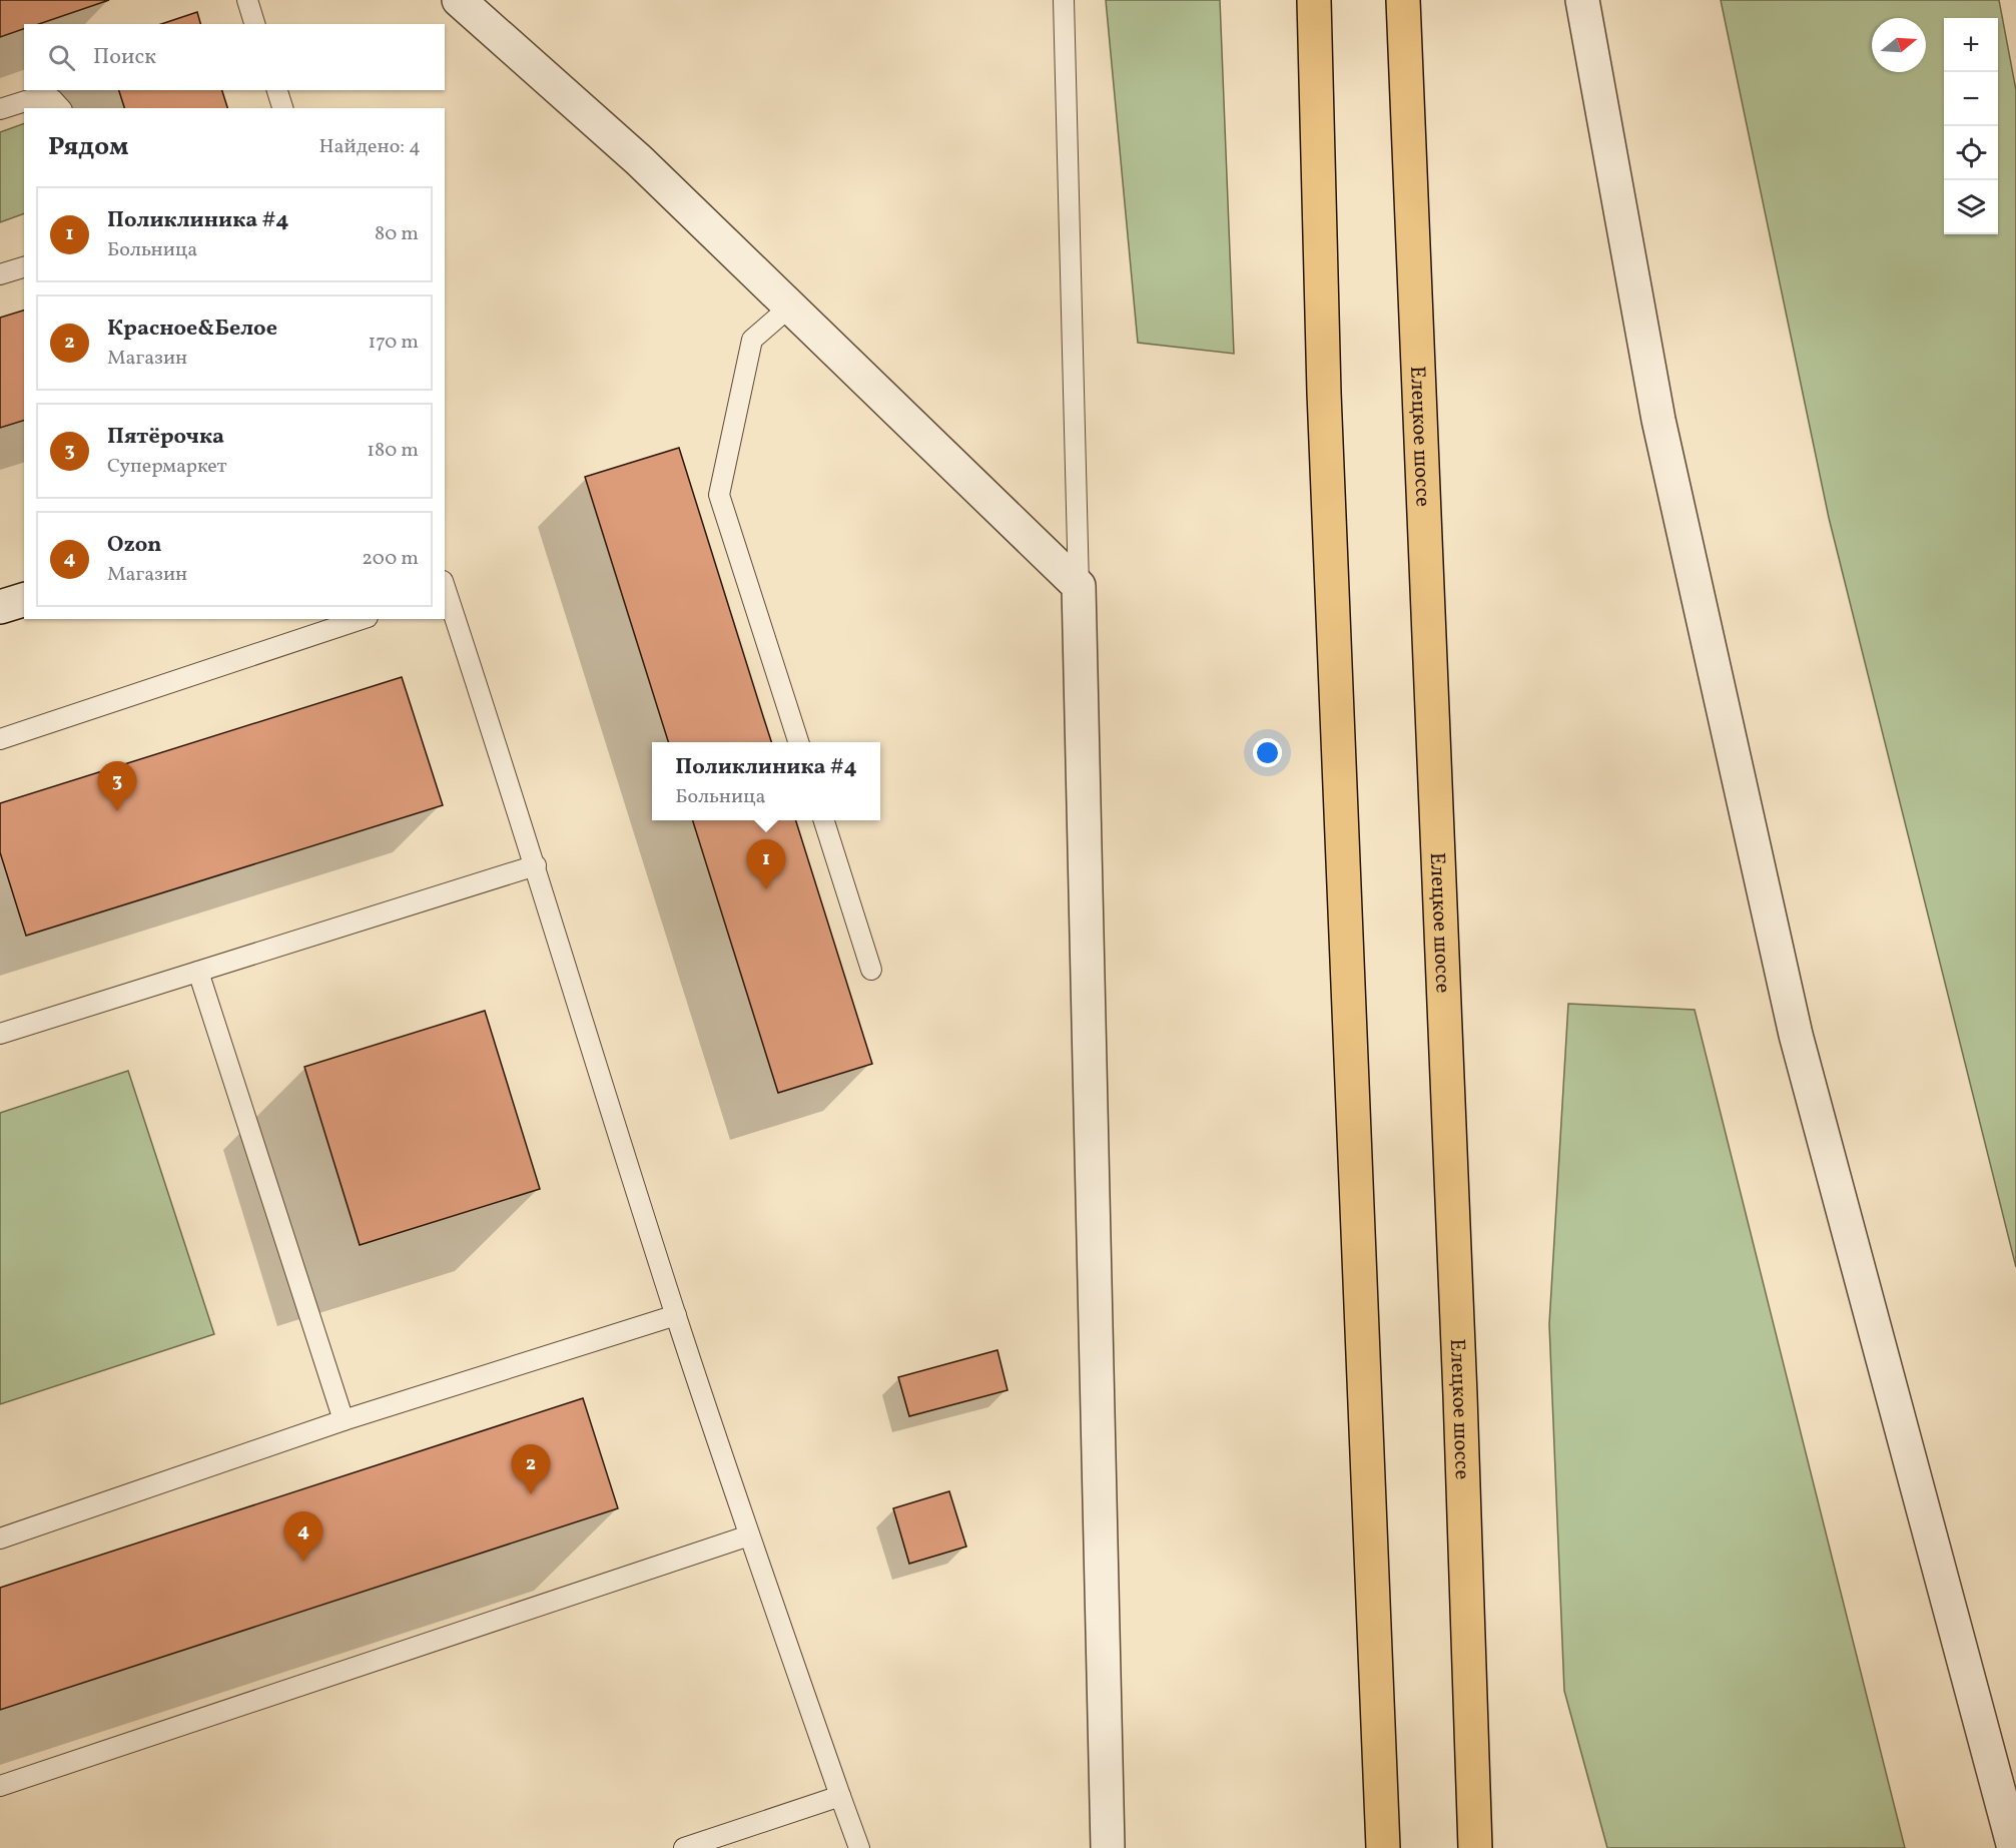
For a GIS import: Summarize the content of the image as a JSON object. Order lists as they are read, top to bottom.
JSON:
{
  "streets": {
    "main road": ["Елецкое шоссе"]
  },
  "north": "right",
  "page": {
    "map_buttons": ["+", "−"],
    "search": "Поиск",
    "heading": ["Рядом", "Найдено: 4"],
    "list": [
      {
        "mark": "1",
        "name": "Поликлиника #4",
        "note": "Больница",
        "value": "80 m"
      },
      {
        "mark": "2",
        "name": "Красное&Белое",
        "note": "Магазин",
        "value": "170 m"
      },
      {
        "mark": "3",
        "name": "Пятёрочка",
        "note": "Супермаркет",
        "value": "180 m"
      },
      {
        "mark": "4",
        "name": "Ozon",
        "note": "Магазин",
        "value": "200 m"
      }
    ],
    "popup": ["Поликлиника #4", "Больница"],
    "pins": [
      "3",
      "1",
      "2",
      "4"
    ]
  }
}
